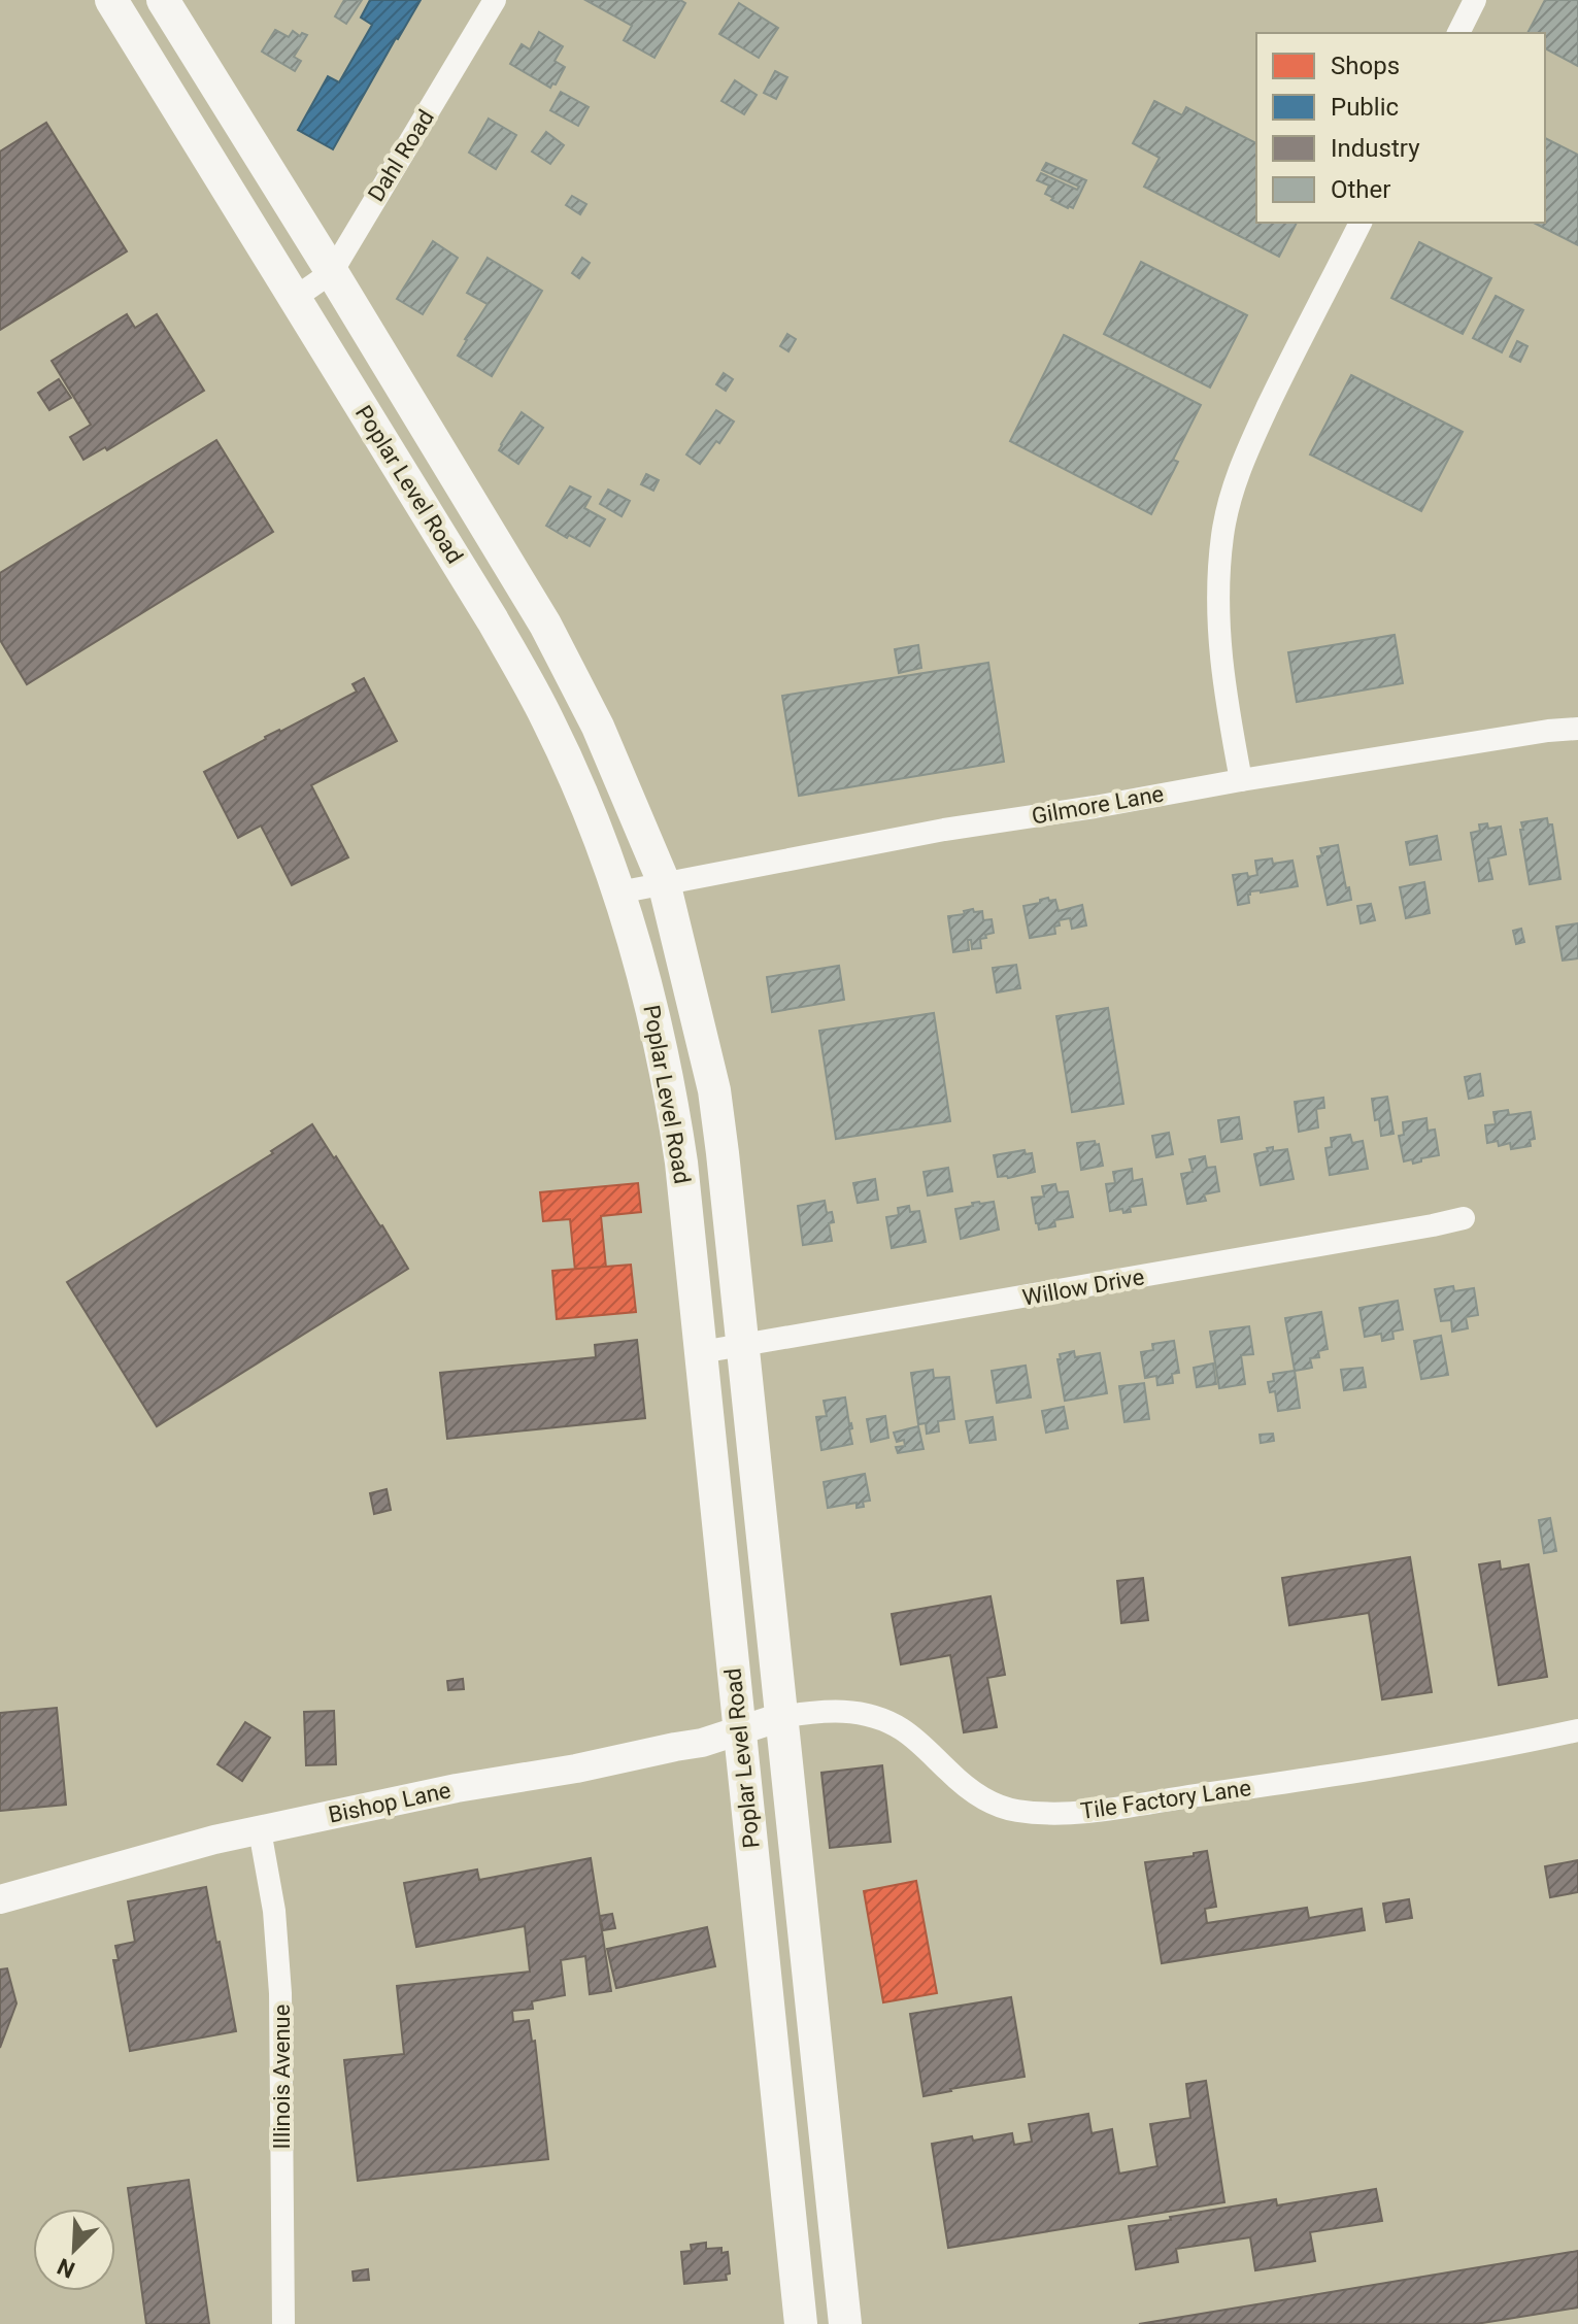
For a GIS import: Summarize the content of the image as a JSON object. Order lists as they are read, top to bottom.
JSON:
{
  "streets": {
    "main road": ["Poplar Level Road"],
    "street": [
      "Dahl Road",
      "Gilmore Lane",
      "Willow Drive",
      "Tile Factory Lane",
      "Bishop Lane",
      "Illinois Avenue"
    ]
  },
  "crossings": [
    ["Dahl Road", "Poplar Level Road"],
    ["Poplar Level Road", "Gilmore Lane"],
    ["Poplar Level Road", "Willow Drive"],
    ["Poplar Level Road", "Tile Factory Lane"],
    ["Poplar Level Road", "Bishop Lane"],
    ["Tile Factory Lane", "Bishop Lane"],
    ["Bishop Lane", "Illinois Avenue"]
  ],
  "legend": [
    "Shops",
    "Public",
    "Industry",
    "Other"
  ],
  "north": "bottom left"
}
